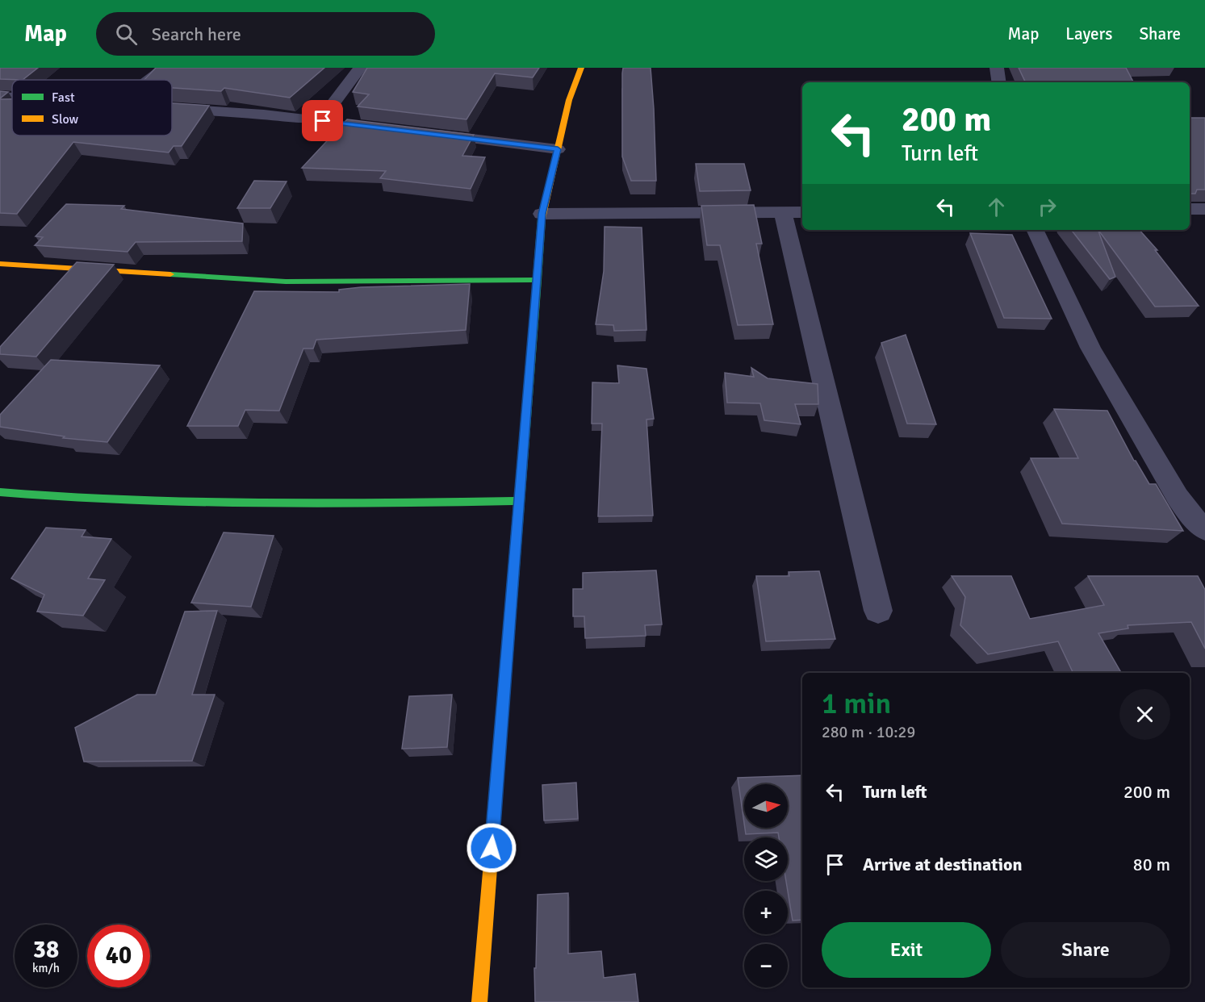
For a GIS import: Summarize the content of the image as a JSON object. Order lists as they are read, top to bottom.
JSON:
{
  "legend": ["Fast", "Slow"],
  "north": "right",
  "page": {
    "header": "Map",
    "search": "Search here",
    "nav": ["Map", "Layers", "Share"],
    "turn": ["200 m", "Turn left"],
    "heading": ["1 min", "280 m · 10:29"],
    "list": [
      {
        "name": "Turn left",
        "value": "200 m"
      },
      {
        "name": "Arrive at destination",
        "value": "80 m"
      }
    ],
    "map_buttons": ["+", "−"],
    "buttons": ["Exit", "Share"],
    "speed": "38 km/h",
    "limit": "40"
  }
}
